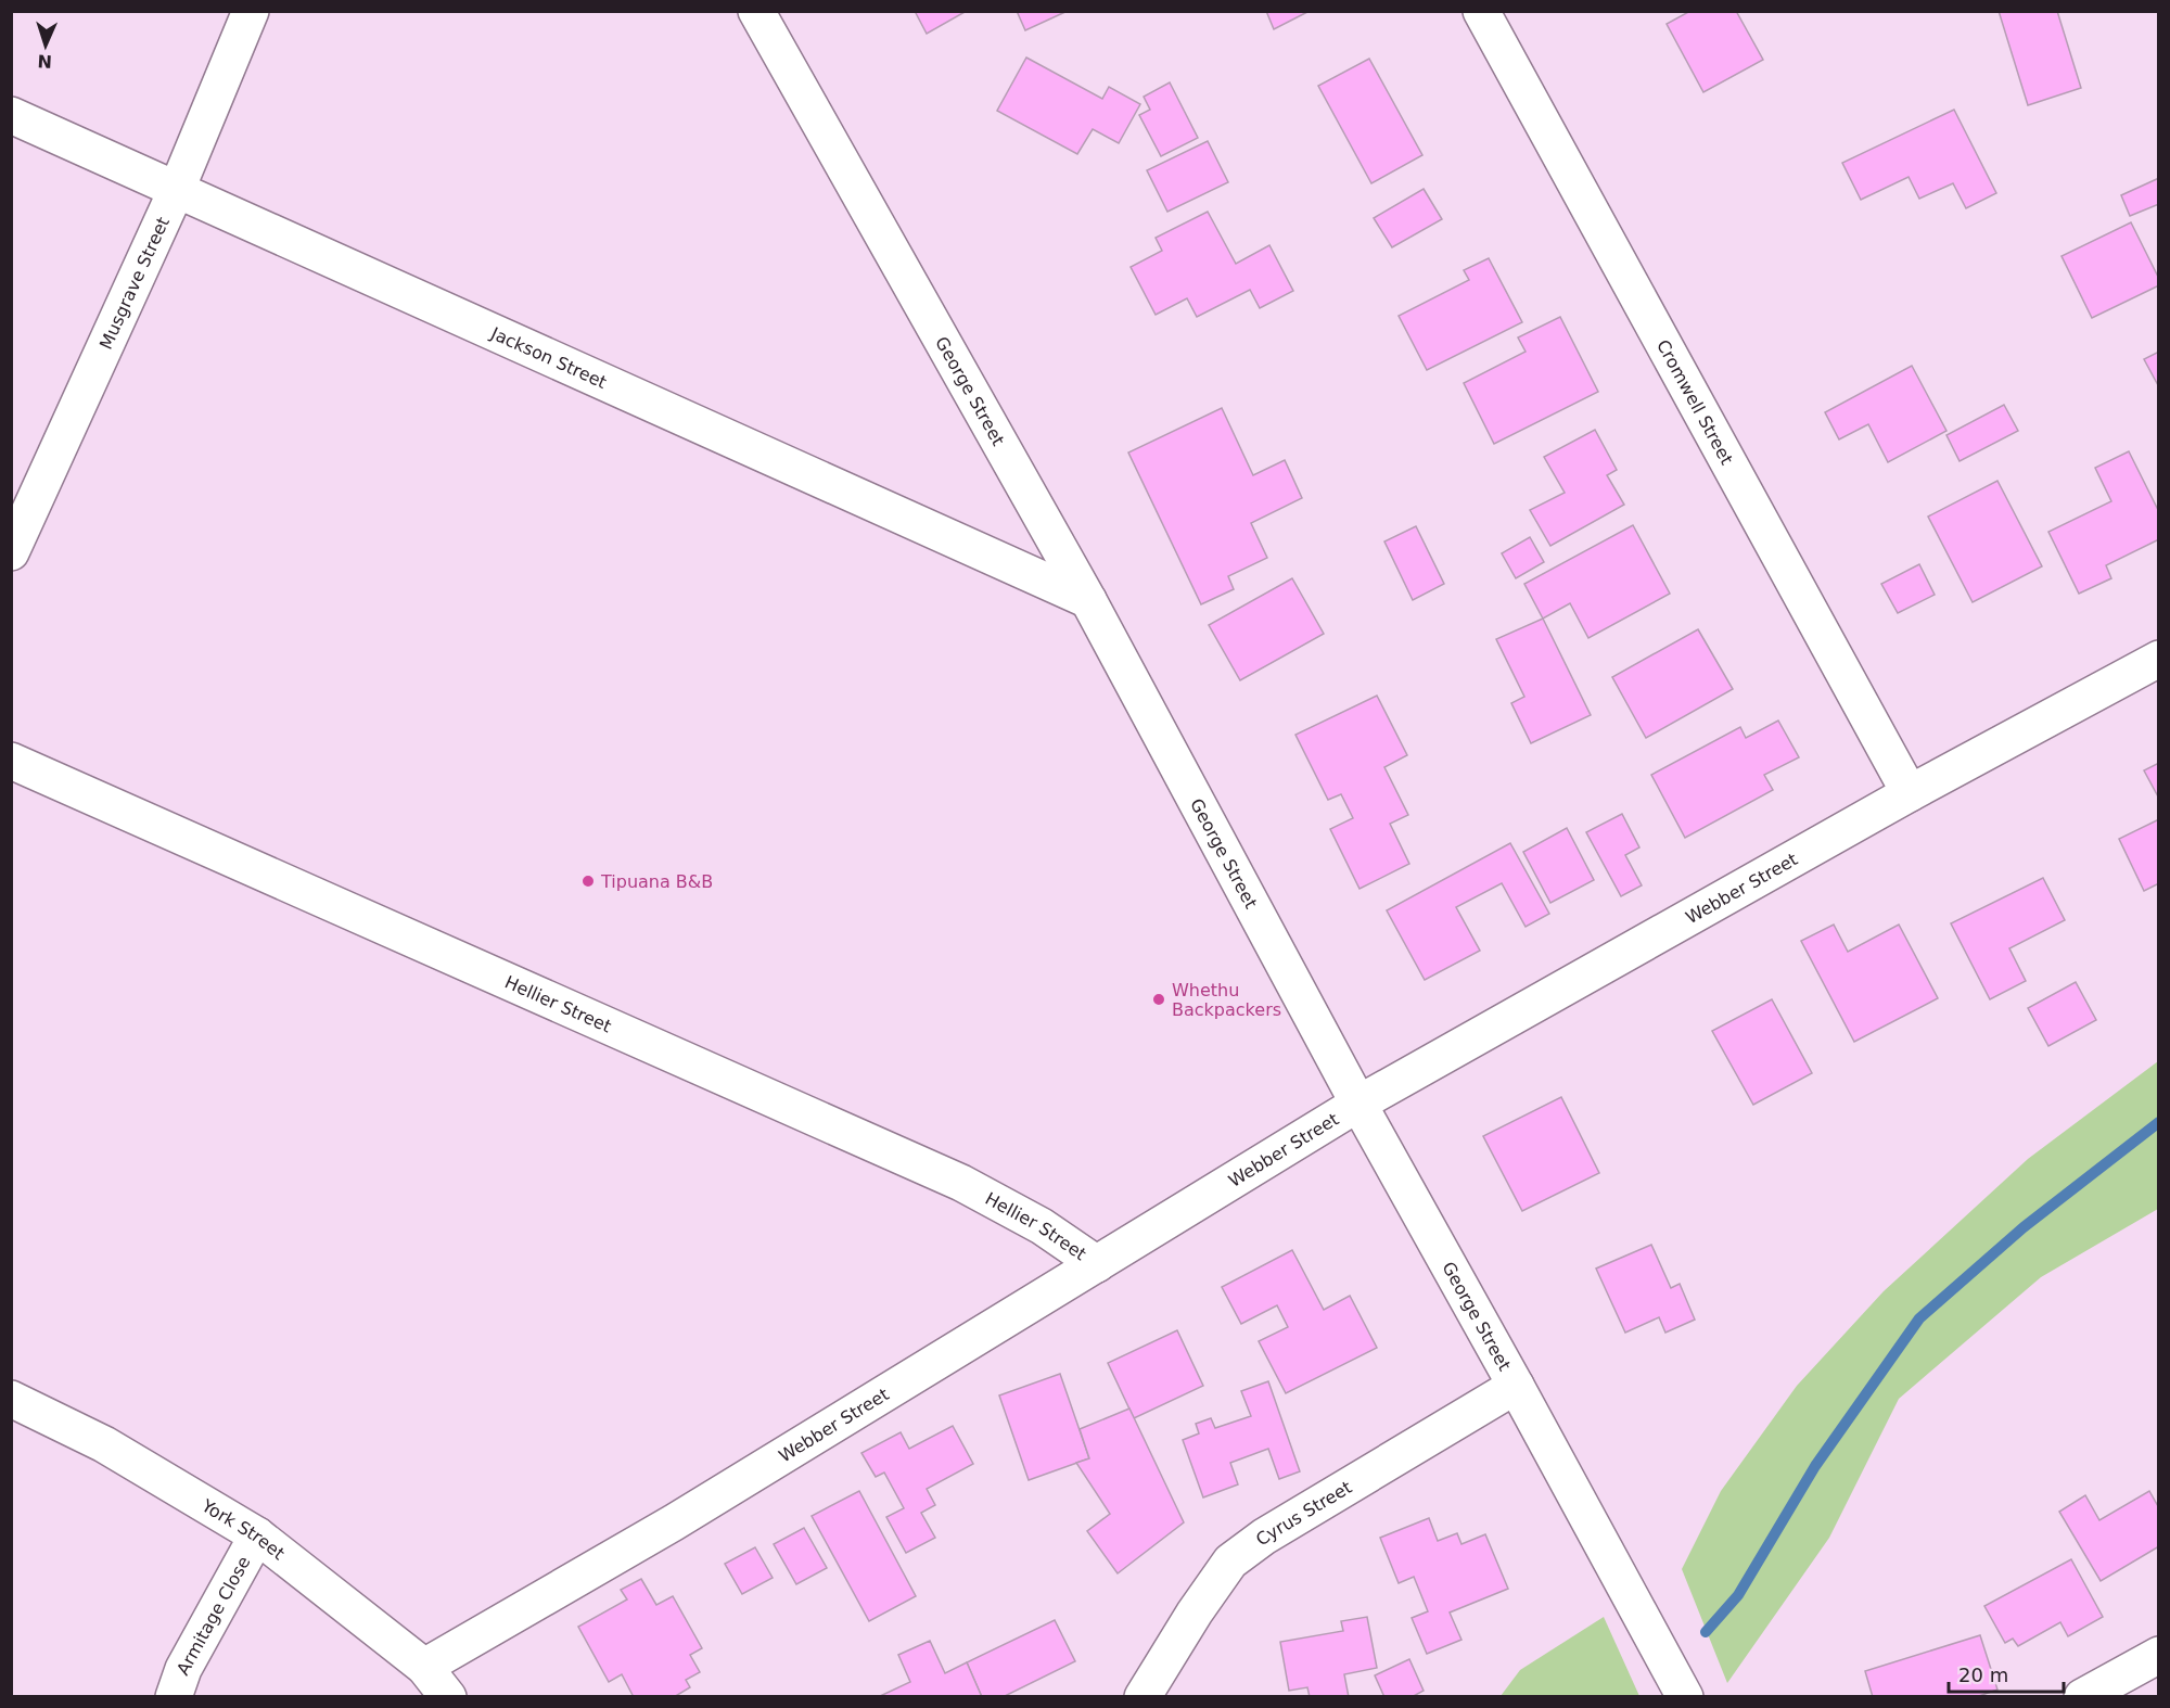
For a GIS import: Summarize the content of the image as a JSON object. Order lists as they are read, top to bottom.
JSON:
{
  "streets": {
    "street": [
      "Musgrave Street",
      "Jackson Street",
      "George Street",
      "Cromwell Street",
      "Webber Street",
      "Hellier Street",
      "Cyrus Street",
      "York Street",
      "Armitage Close"
    ]
  },
  "crossings": [
    ["Musgrave Street", "Jackson Street"],
    ["Jackson Street", "George Street"],
    ["George Street", "Webber Street"],
    ["George Street", "Cyrus Street"],
    ["Cromwell Street", "Webber Street"],
    ["Webber Street", "Hellier Street"],
    ["Webber Street", "York Street"],
    ["York Street", "Armitage Close"]
  ],
  "places": ["Tipuana B&B", "Whethu Backpackers"],
  "scale_bar": "20 m",
  "north": "bottom"
}
